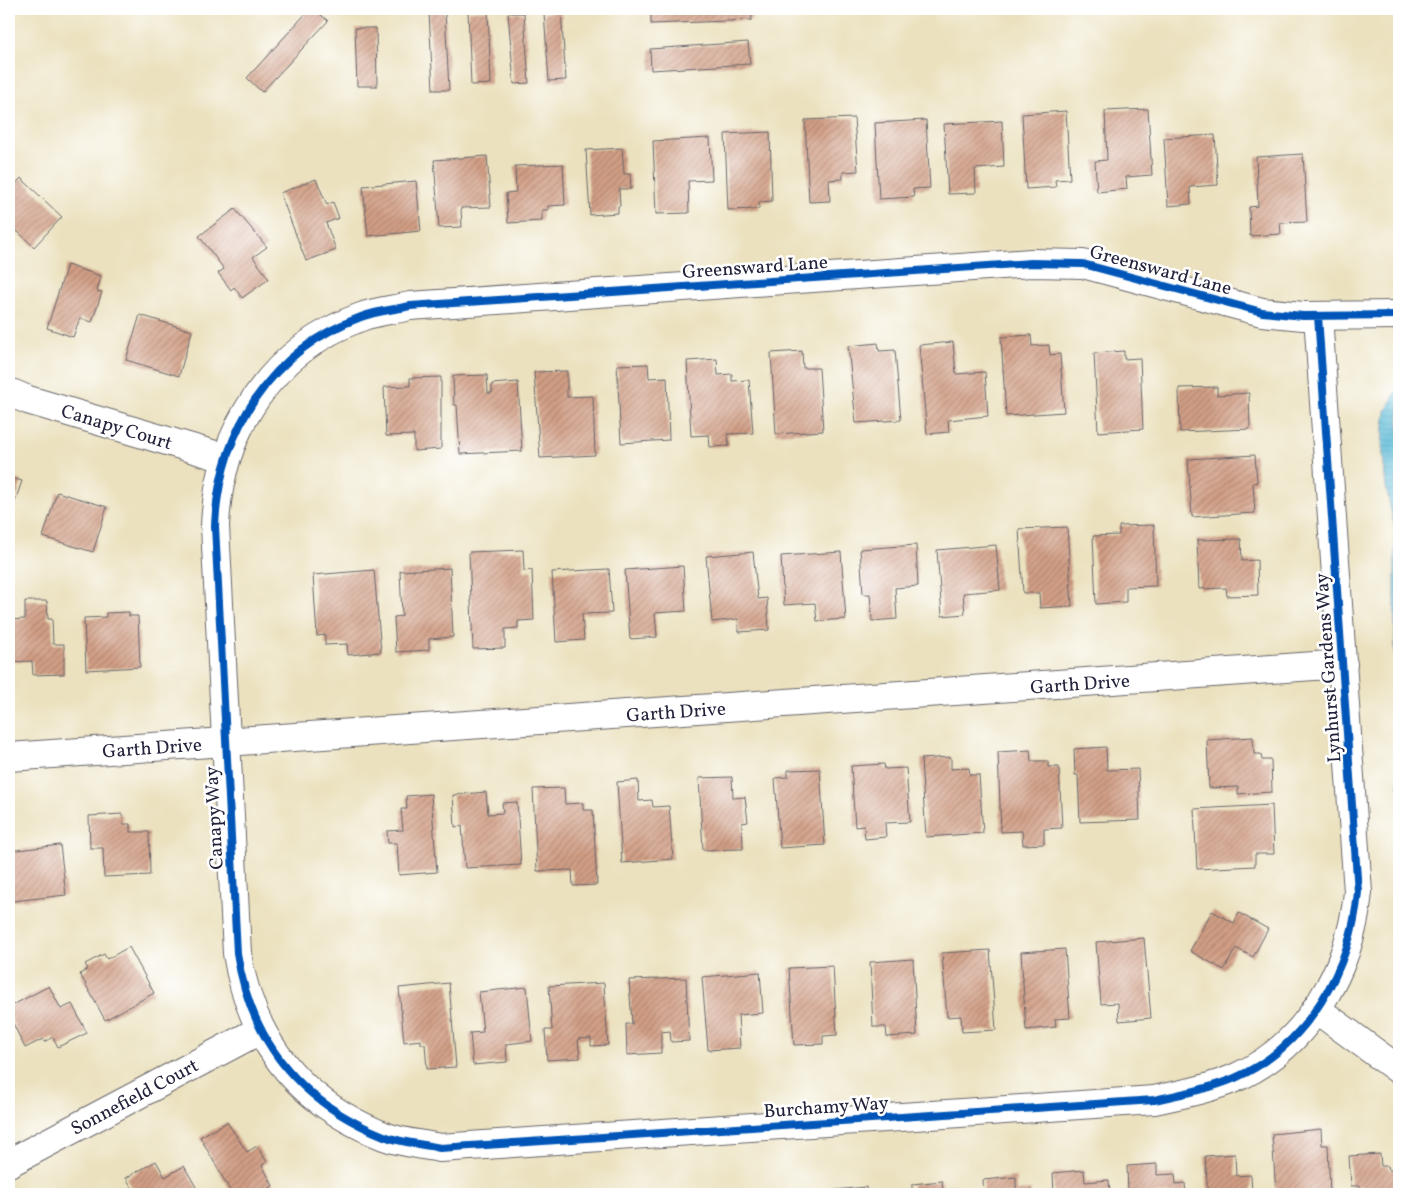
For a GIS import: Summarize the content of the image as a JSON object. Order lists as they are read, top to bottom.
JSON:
{
  "streets": {
    "street": [
      "Greensward Lane",
      "Canapy Court",
      "Lynhurst Gardens Way",
      "Garth Drive",
      "Canapy Way",
      "Sonnefield Court",
      "Burchamy Way"
    ]
  },
  "crossings": [
    ["Greensward Lane", "Canapy Court"],
    ["Greensward Lane", "Lynhurst Gardens Way"],
    ["Greensward Lane", "Canapy Way"],
    ["Lynhurst Gardens Way", "Garth Drive"],
    ["Lynhurst Gardens Way", "Burchamy Way"],
    ["Garth Drive", "Canapy Way"],
    ["Canapy Way", "Sonnefield Court"],
    ["Canapy Way", "Burchamy Way"]
  ]
}
